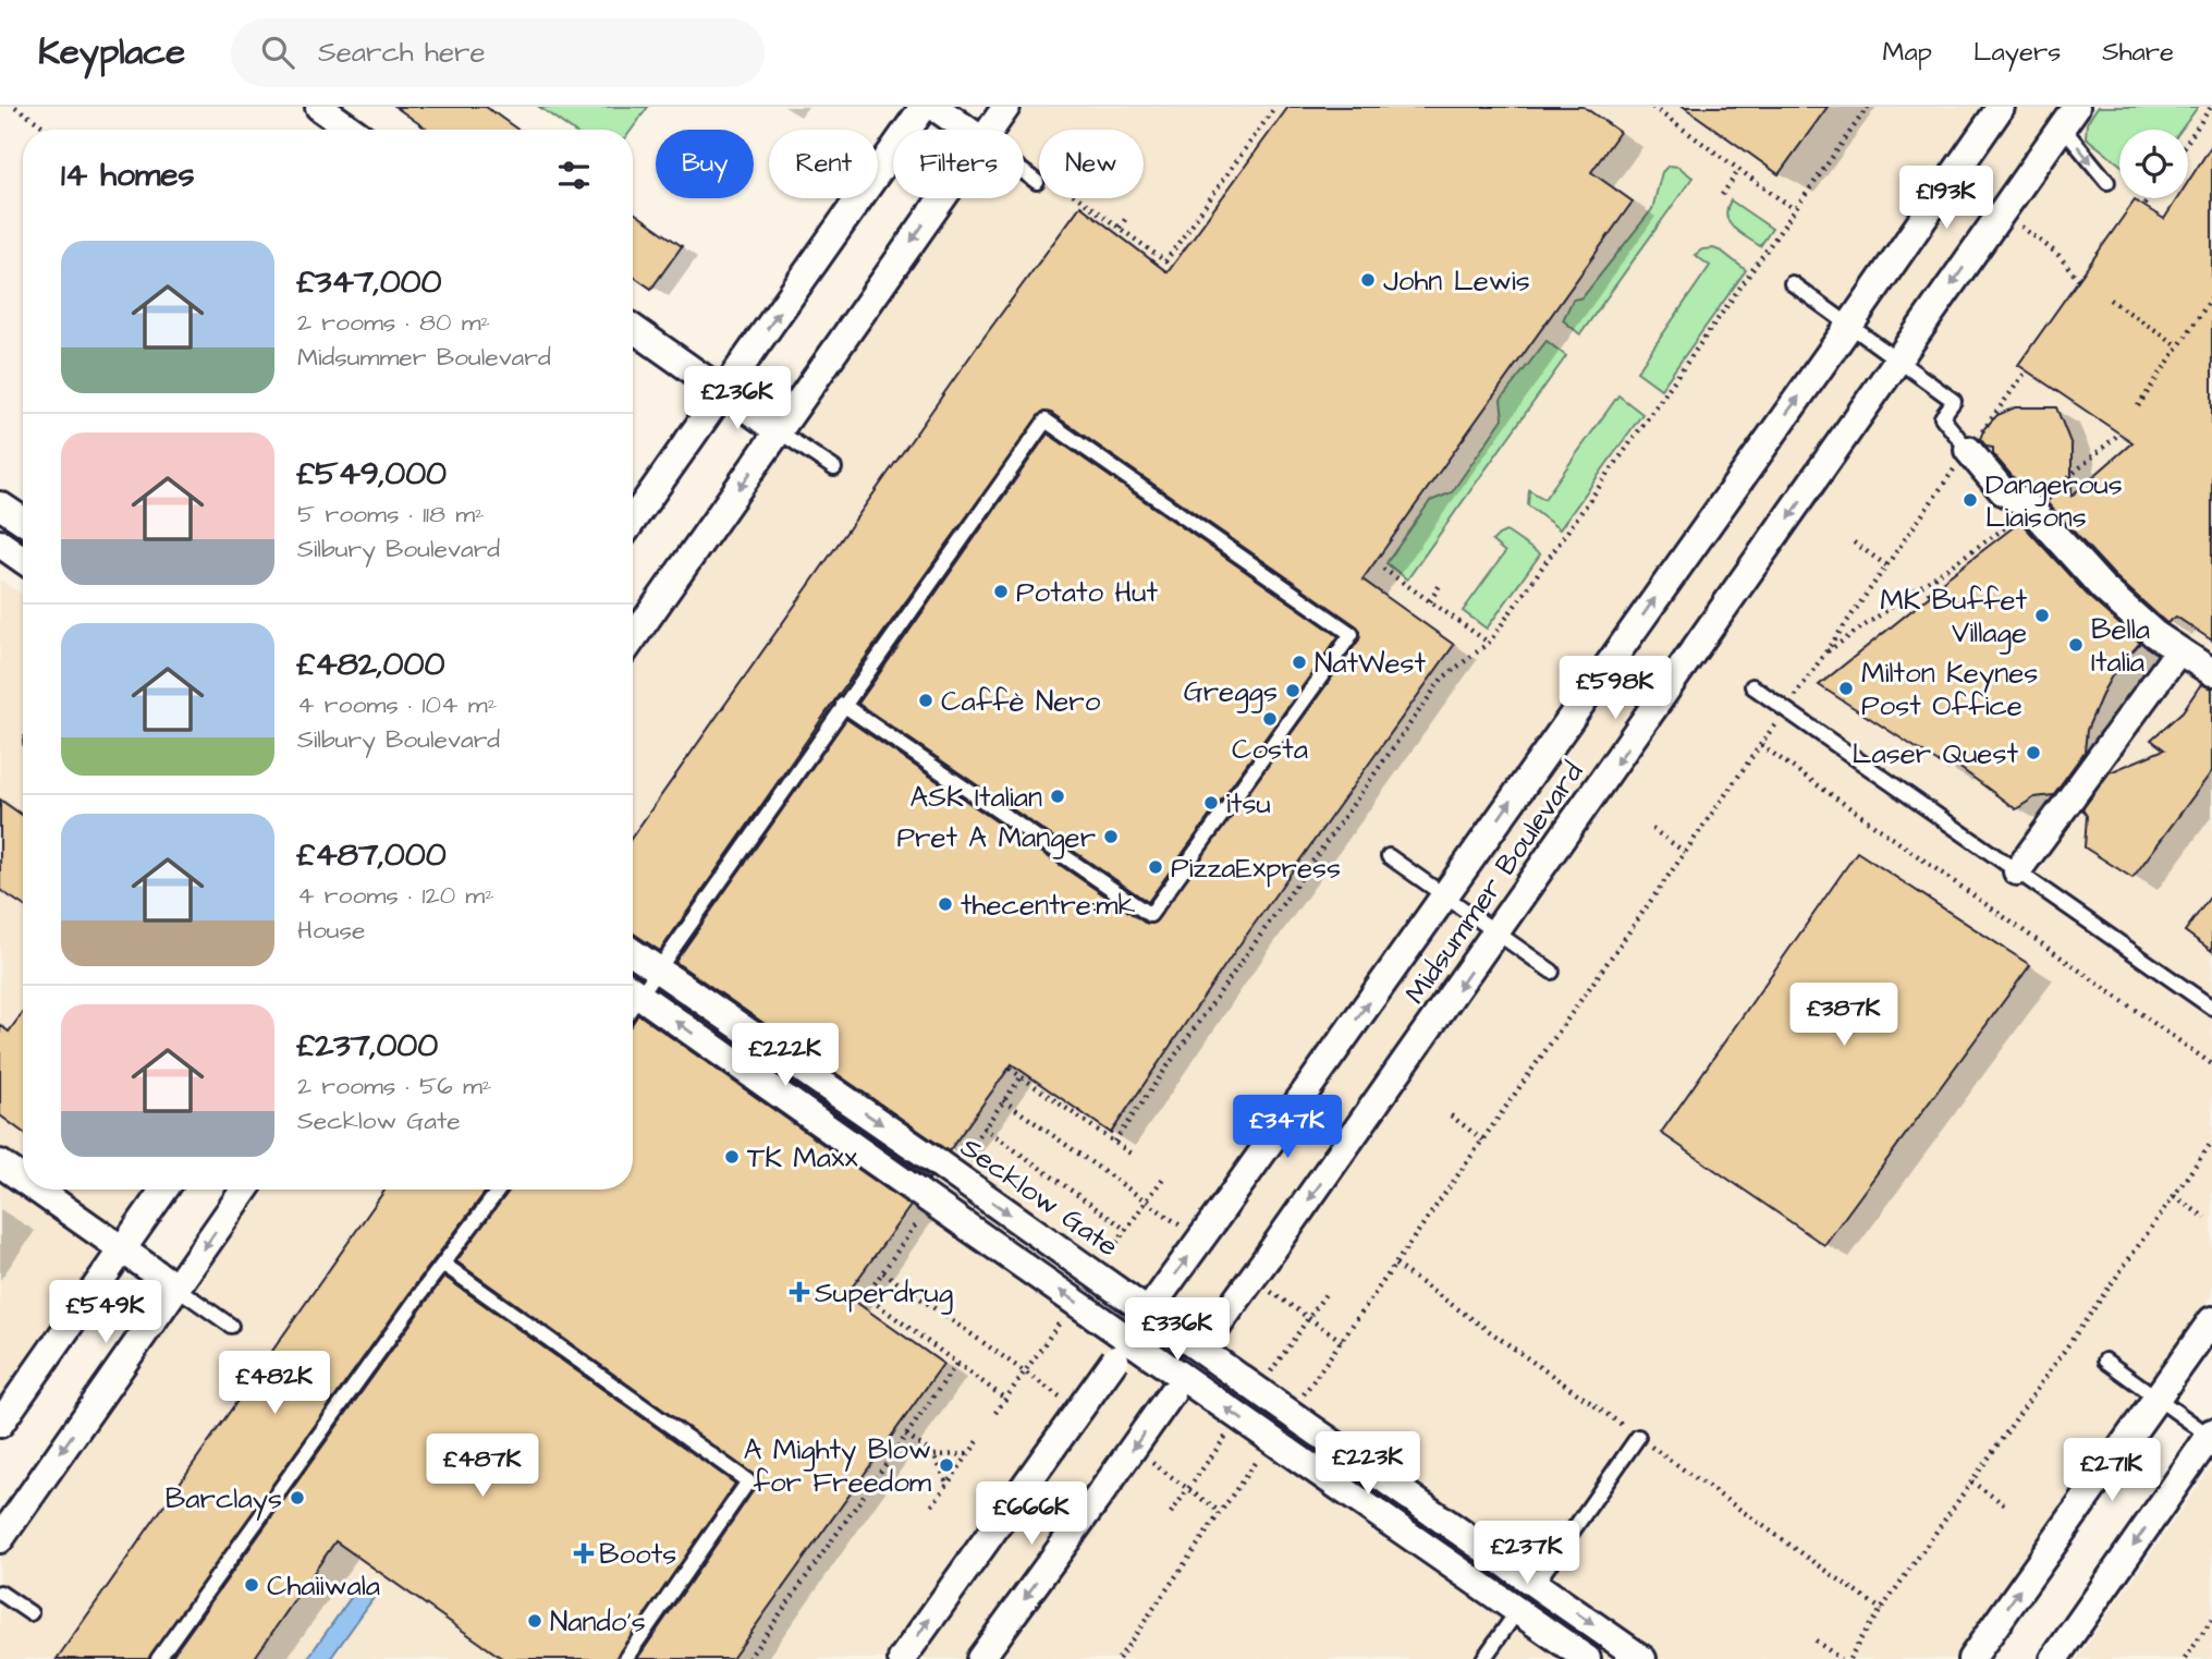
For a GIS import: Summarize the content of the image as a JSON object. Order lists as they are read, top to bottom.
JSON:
{
  "streets": {
    "street": ["Midsummer Boulevard", "Secklow Gate"]
  },
  "crossings": [
    ["Midsummer Boulevard", "Secklow Gate"]
  ],
  "places": {
    "other": [
      "John Lewis",
      "Dangerous Liaisons",
      "Potato Hut",
      "MK Buffet Village",
      "Bella Italia",
      "NatWest",
      "Milton Keynes Post Office",
      "Greggs",
      "Caffè Nero",
      "Costa",
      "Laser Quest",
      "ASK Italian",
      "itsu",
      "Pret A Manger",
      "PizzaExpress",
      "thecentre:mk",
      "TK Maxx",
      "A Mighty Blow for Freedom",
      "Barclays",
      "Chaiiwala",
      "Nando's"
    ],
    "health": ["Superdrug", "Boots"]
  },
  "page": {
    "header": "Keyplace",
    "search": "Search here",
    "nav": ["Map", "Layers", "Share"],
    "chip": [
      "Buy",
      "Rent",
      "Filters",
      "New"
    ],
    "heading": "14 homes",
    "price": [
      "£193K",
      "£236K",
      "£598K",
      "£387K",
      "£222K",
      "£347K",
      "£549K",
      "£336K",
      "£482K",
      "£223K",
      "£487K",
      "£271K",
      "£666K",
      "£237K"
    ],
    "list": [
      {
        "name": "£347,000",
        "note": "2 rooms · 80 m² · Midsummer Boulevard"
      },
      {
        "name": "£549,000",
        "note": "5 rooms · 118 m² · Silbury Boulevard"
      },
      {
        "name": "£482,000",
        "note": "4 rooms · 104 m² · Silbury Boulevard"
      },
      {
        "name": "£487,000",
        "note": "4 rooms · 120 m² · House"
      },
      {
        "name": "£237,000",
        "note": "2 rooms · 56 m² · Secklow Gate"
      }
    ]
  }
}
